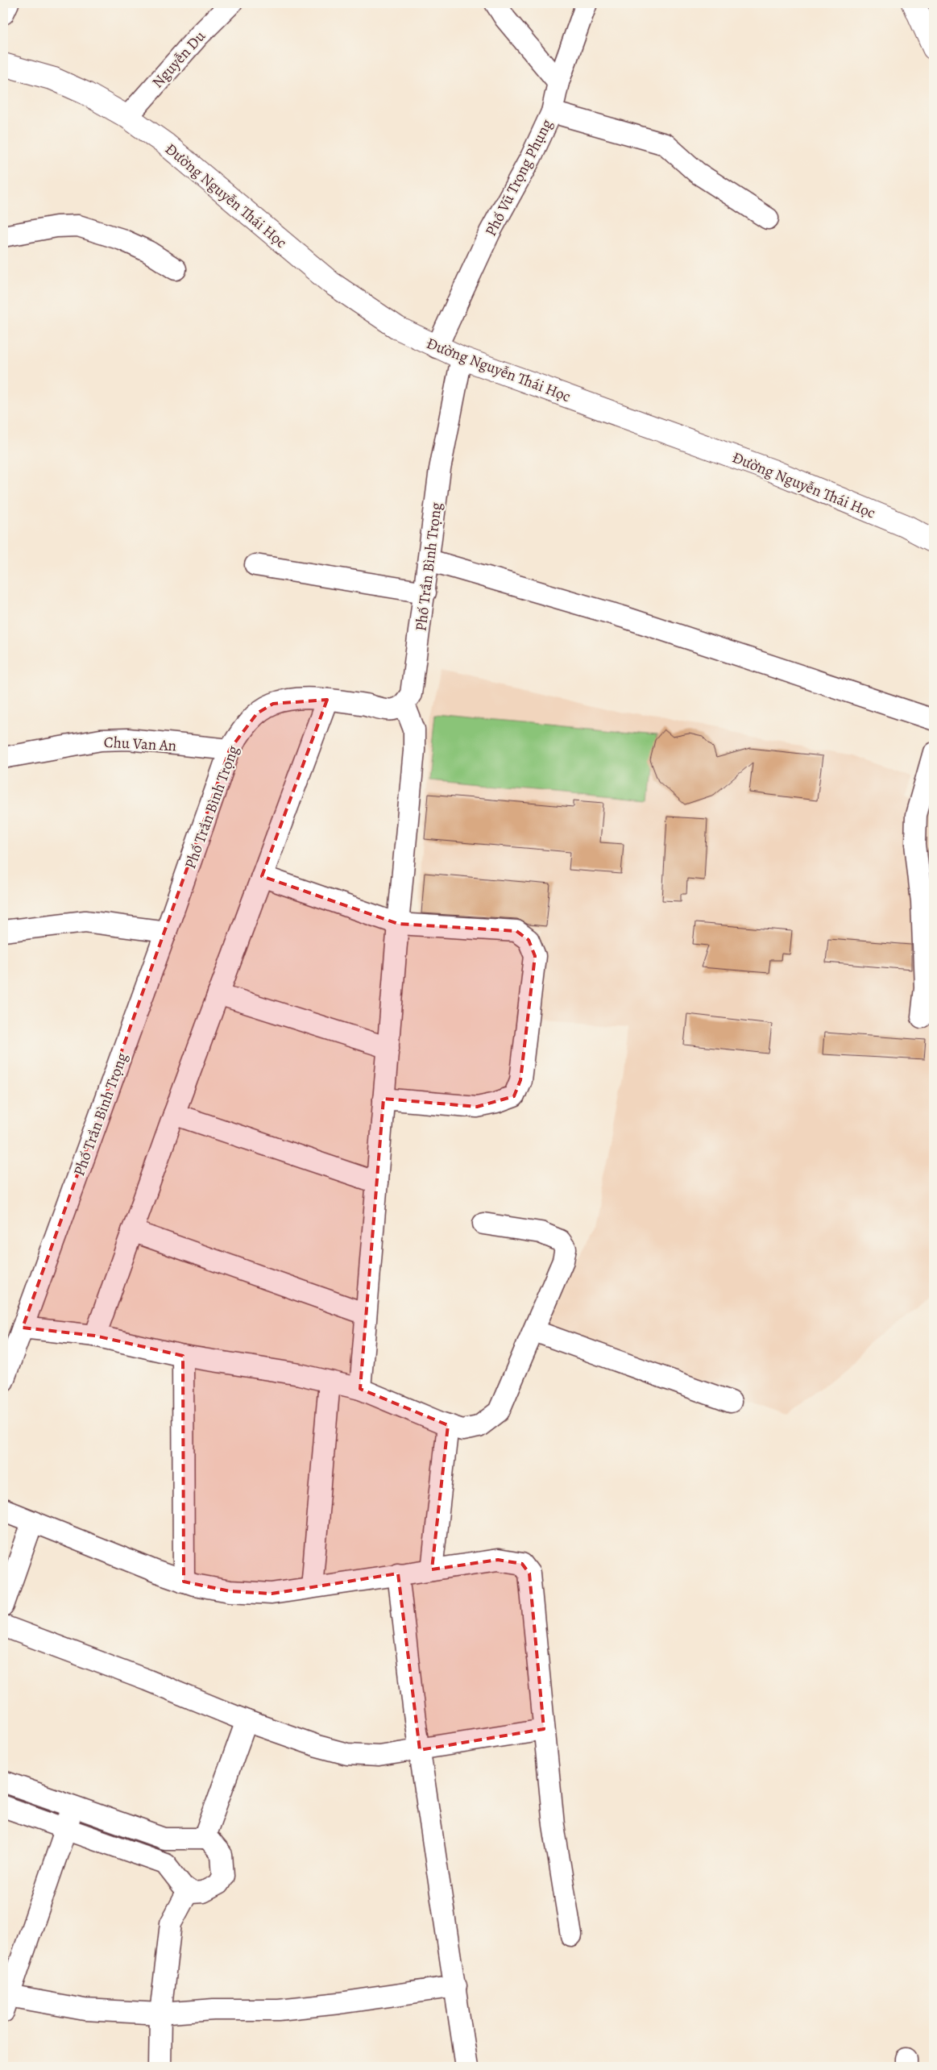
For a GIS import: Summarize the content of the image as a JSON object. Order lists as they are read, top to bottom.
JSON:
{
  "streets": {
    "main road": ["Đường Nguyễn Thái Học"],
    "street": [
      "Nguyễn Du",
      "Phố Vũ Trọng Phụng",
      "Phố Trần Bình Trọng",
      "Chu Van An"
    ]
  },
  "crossings": [
    ["Nguyễn Du", "Đường Nguyễn Thái Học"],
    ["Phố Vũ Trọng Phụng", "Đường Nguyễn Thái Học"],
    ["Đường Nguyễn Thái Học", "Phố Trần Bình Trọng"],
    ["Phố Trần Bình Trọng", "Chu Van An"]
  ]
}
